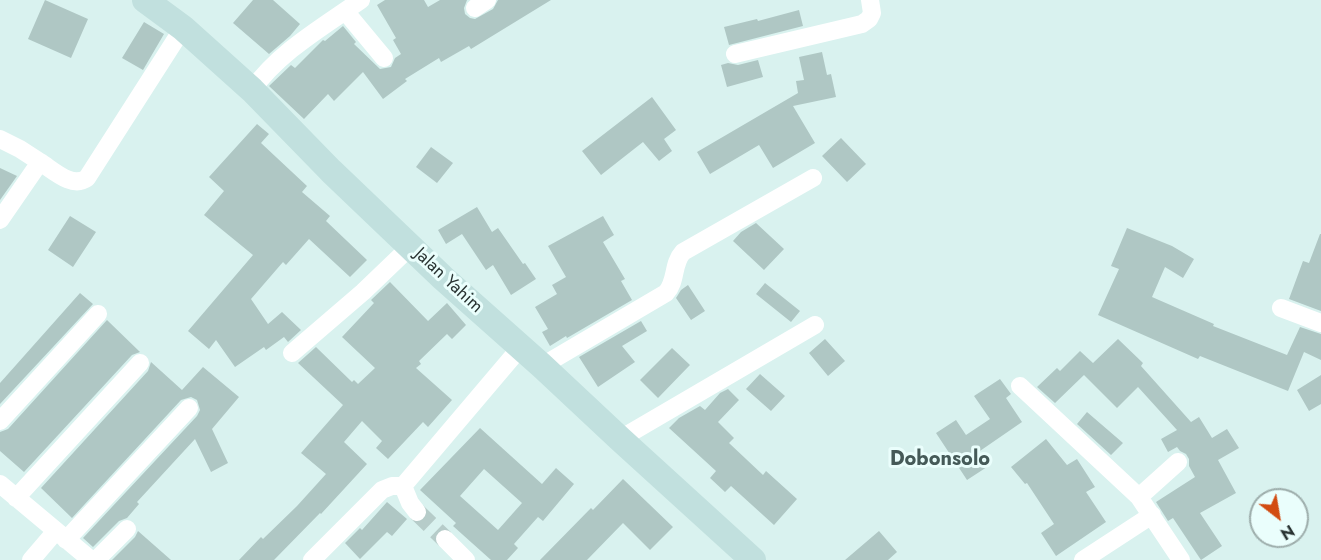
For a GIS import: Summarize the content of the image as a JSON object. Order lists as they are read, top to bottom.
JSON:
{
  "streets": {
    "street": ["Jalan Yahim"]
  },
  "districts": ["Dobonsolo"],
  "north": "bottom right"
}
